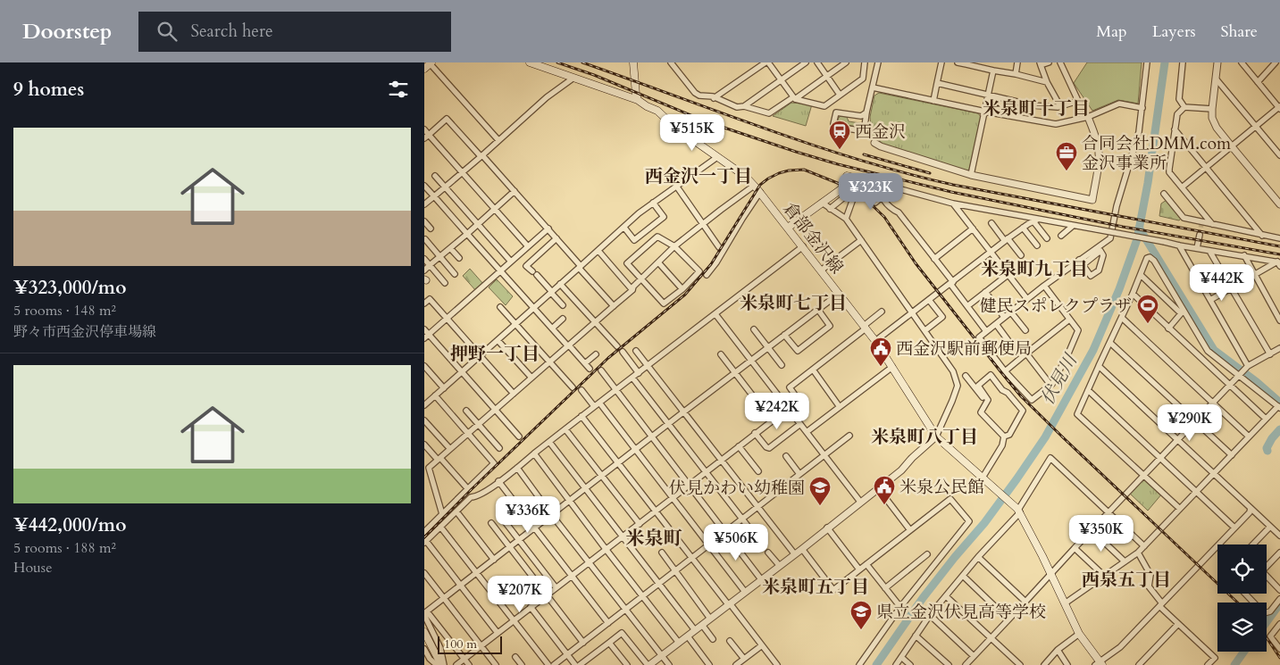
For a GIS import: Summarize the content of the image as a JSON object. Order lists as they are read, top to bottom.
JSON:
{
  "streets": {
    "main road": ["倉部金沢線"]
  },
  "districts": [
    "米泉町十丁目",
    "西金沢一丁目",
    "米泉町九丁目",
    "米泉町七丁目",
    "押野一丁目",
    "米泉町八丁目",
    "米泉町",
    "西泉五丁目",
    "米泉町五丁目"
  ],
  "water": ["伏見川"],
  "places": {
    "station": ["西金沢"],
    "office": ["合同会社DMM.com 金沢事業所"],
    "sports": ["健民スポレクプラザ"],
    "public building": ["西金沢駅前郵便局", "米泉公民館"],
    "school or university": ["伏見かわい幼稚園", "県立金沢伏見高等学校"]
  },
  "scale_bar": "100 m",
  "page": {
    "header": "Doorstep",
    "search": "Search here",
    "nav": ["Map", "Layers", "Share"],
    "heading": "9 homes",
    "price": [
      "¥515K",
      "¥323K",
      "¥442K",
      "¥242K",
      "¥290K",
      "¥336K",
      "¥350K",
      "¥506K",
      "¥207K"
    ],
    "list": [
      {
        "name": "¥323,000/mo",
        "note": "5 rooms · 148 m² · 野々市西金沢停車場線"
      },
      {
        "name": "¥442,000/mo",
        "note": "5 rooms · 188 m² · House"
      }
    ],
    "scale": "100 m"
  }
}
